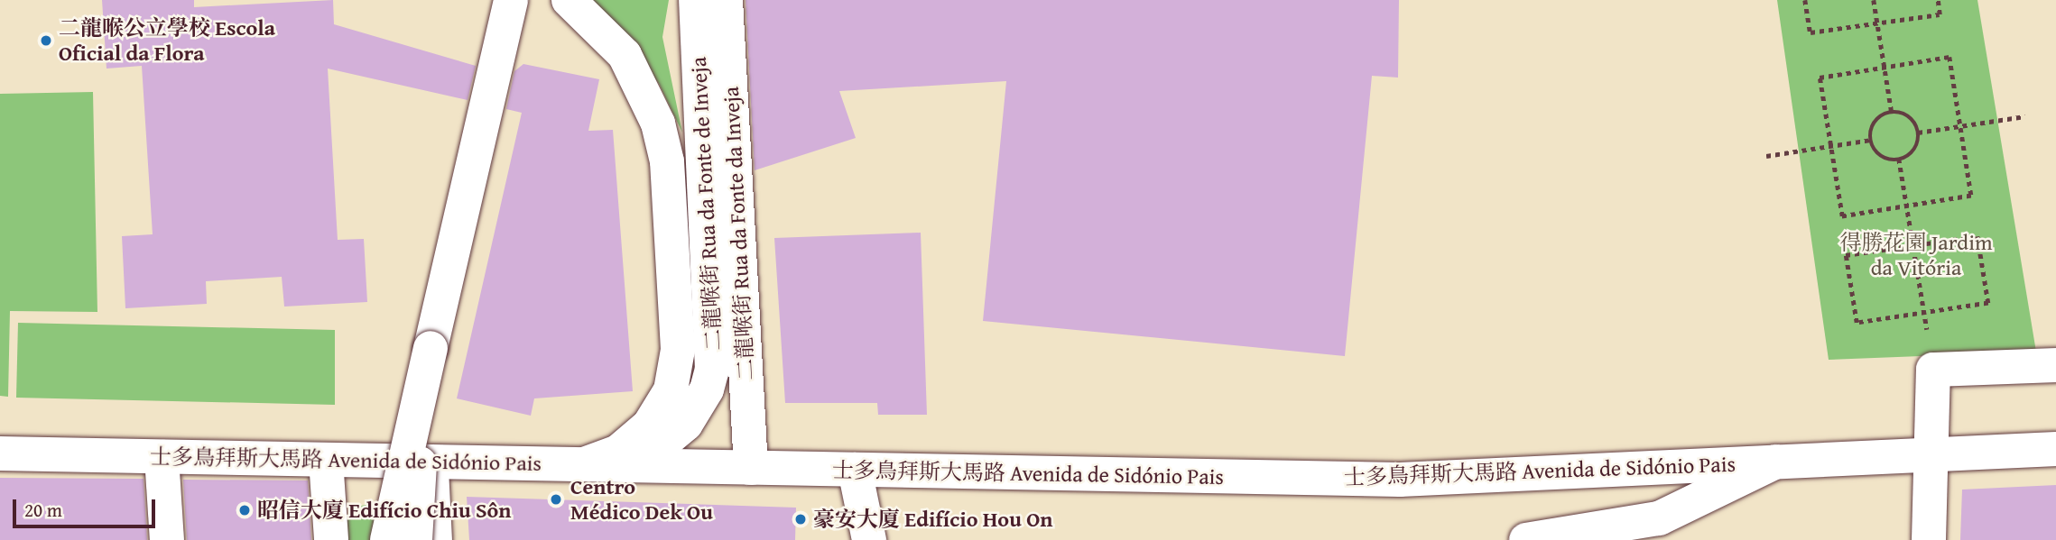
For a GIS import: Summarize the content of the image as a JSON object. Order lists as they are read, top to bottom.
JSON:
{
  "streets": {
    "main road": ["二龍喉街 Rua da Fonte de Inveja", "二龍喉街 Rua da Fonte da Inveja", "士多鳥拜斯大馬路 Avenida de Sidónio Pais"]
  },
  "crossings": [
    ["二龍喉街 Rua da Fonte de Inveja", "士多鳥拜斯大馬路 Avenida de Sidónio Pais"],
    ["二龍喉街 Rua da Fonte da Inveja", "士多鳥拜斯大馬路 Avenida de Sidónio Pais"]
  ],
  "parks": ["得勝花園 Jardim da Vitória"],
  "places": [
    "二龍喉公立學校 Escola Oficial da Flora",
    "Centro Médico Dek Ou",
    "昭信大廈 Edifício Chiu Sôn",
    "豪安大廈 Edifício Hou On"
  ],
  "scale_bar": "20 m"
}
